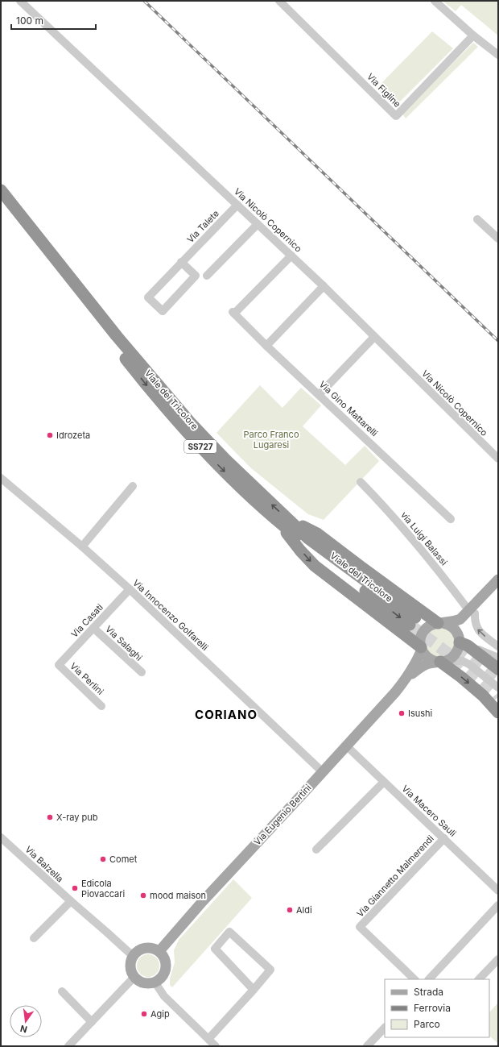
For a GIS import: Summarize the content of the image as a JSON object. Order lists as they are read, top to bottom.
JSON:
{
  "streets": {
    "highway": ["Viale del Tricolore", "SS727"],
    "main road": ["Via Eugenio Bertini"],
    "street": [
      "Via Figline",
      "Via Nicolò Copernico",
      "Via Talete",
      "Via Gino Mattarelli",
      "via Luigi Balassi",
      "Via Innocenzo Golfarelli",
      "Via Casati",
      "Via Salaghi",
      "Via Perlini",
      "Via Macero Sauli",
      "Via Balzella",
      "Via Giannetto Malmerendi"
    ]
  },
  "crossings": [
    ["Via Nicolò Copernico", "Via Talete"],
    ["Via Nicolò Copernico", "Via Gino Mattarelli"],
    ["via Luigi Balassi", "Via Eugenio Bertini"],
    ["Via Innocenzo Golfarelli", "Via Casati"],
    ["Via Innocenzo Golfarelli", "Via Eugenio Bertini"],
    ["Via Casati", "Via Salaghi"],
    ["Via Casati", "Via Perlini"],
    ["Via Macero Sauli", "Via Eugenio Bertini"],
    ["Via Macero Sauli", "Via Giannetto Malmerendi"],
    ["Via Eugenio Bertini", "Via Balzella"]
  ],
  "districts": ["CORIANO"],
  "parks": ["Parco Franco Lugaresi"],
  "places": [
    "Idrozeta",
    "Isushi",
    "X-ray pub",
    "Comet",
    "Edicola Piovaccari",
    "mood maison",
    "Aldi",
    "Agip"
  ],
  "legend": ["Strada", "Ferrovia", "Parco"],
  "scale_bar": "100 m",
  "north": "bottom"
}
